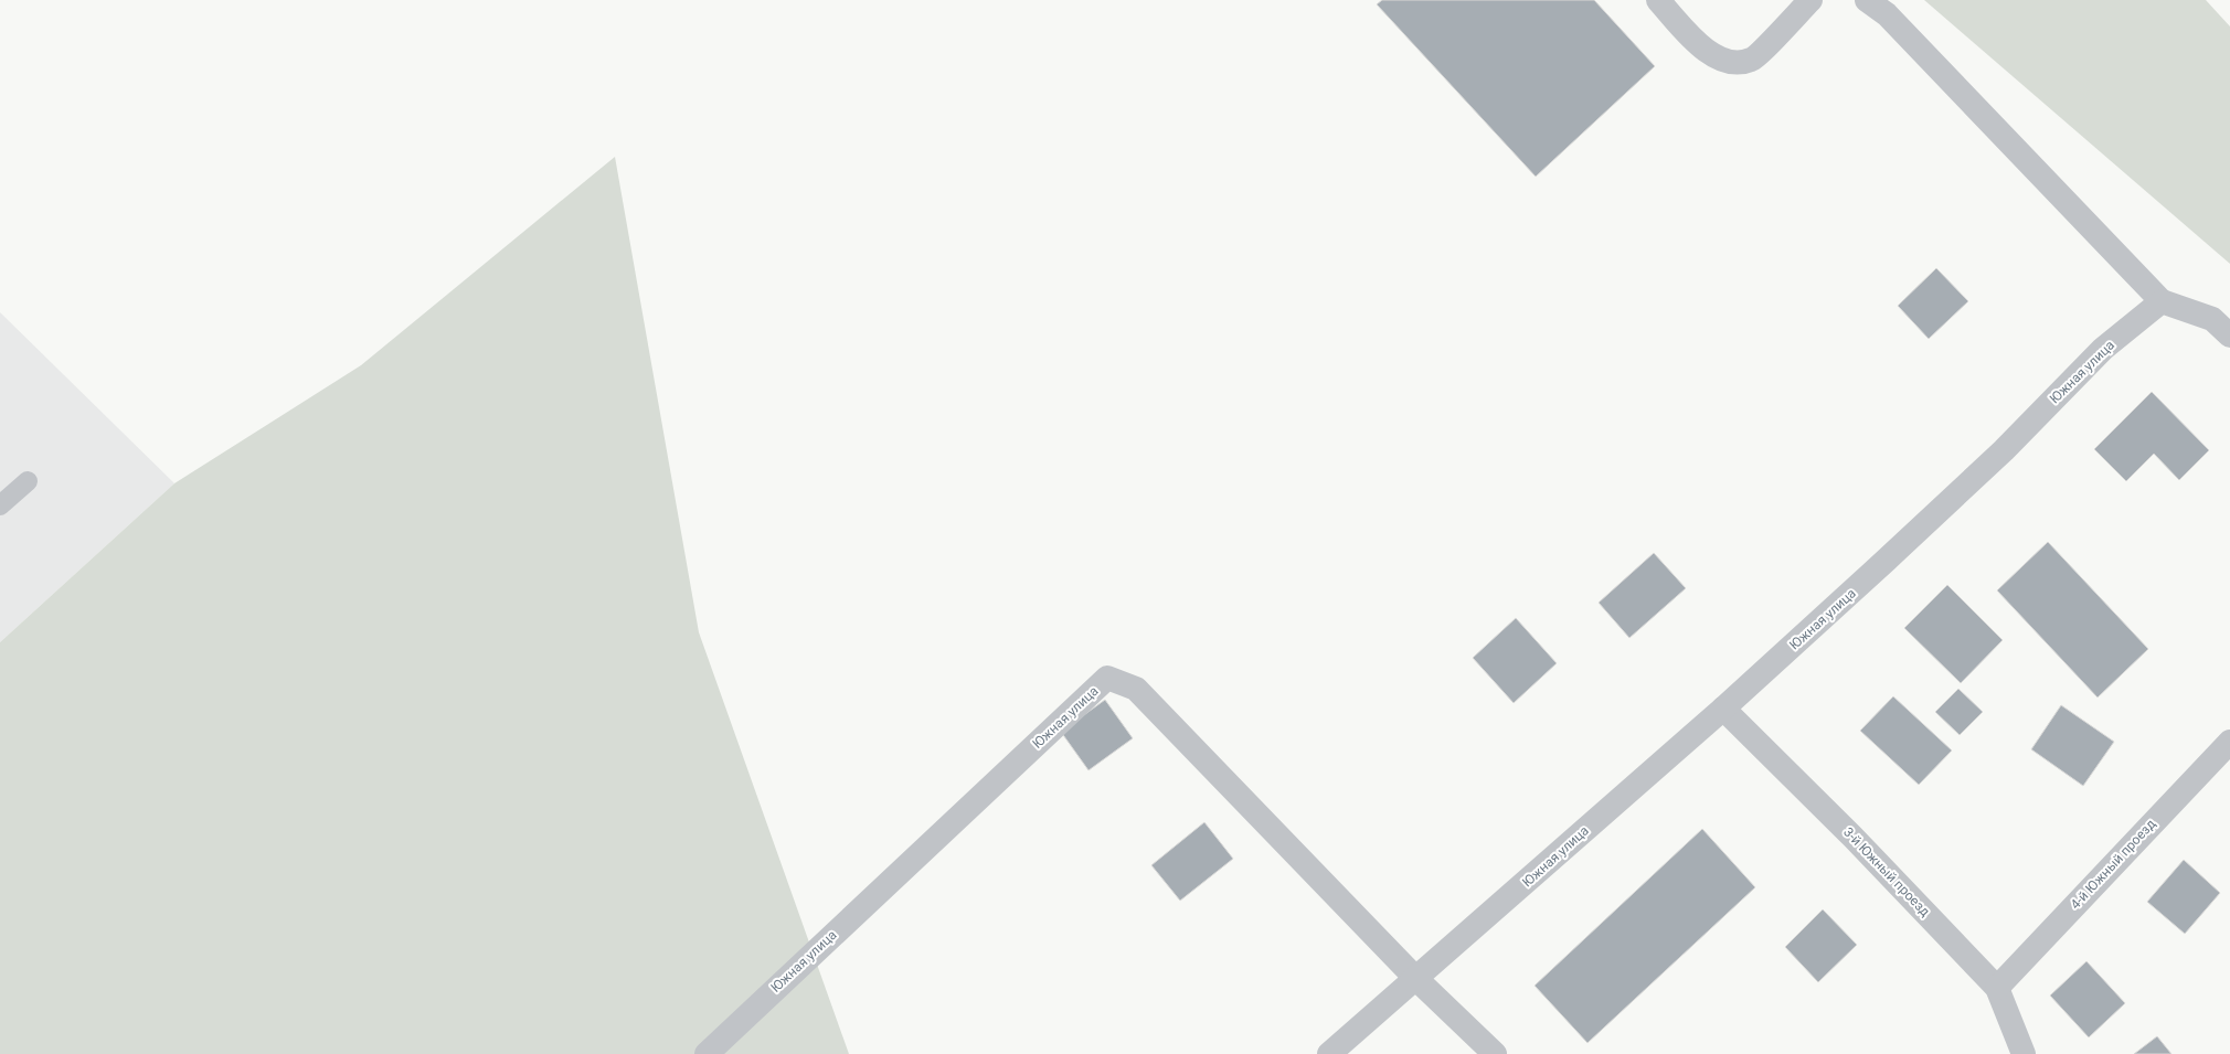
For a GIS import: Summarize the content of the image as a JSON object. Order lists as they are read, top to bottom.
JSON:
{
  "streets": {
    "street": ["Южная улица", "4-й Южный проезд", "3-й Южный проезд"]
  },
  "crossings": [
    ["Южная улица", "3-й Южный проезд"],
    ["4-й Южный проезд", "3-й Южный проезд"]
  ]
}
